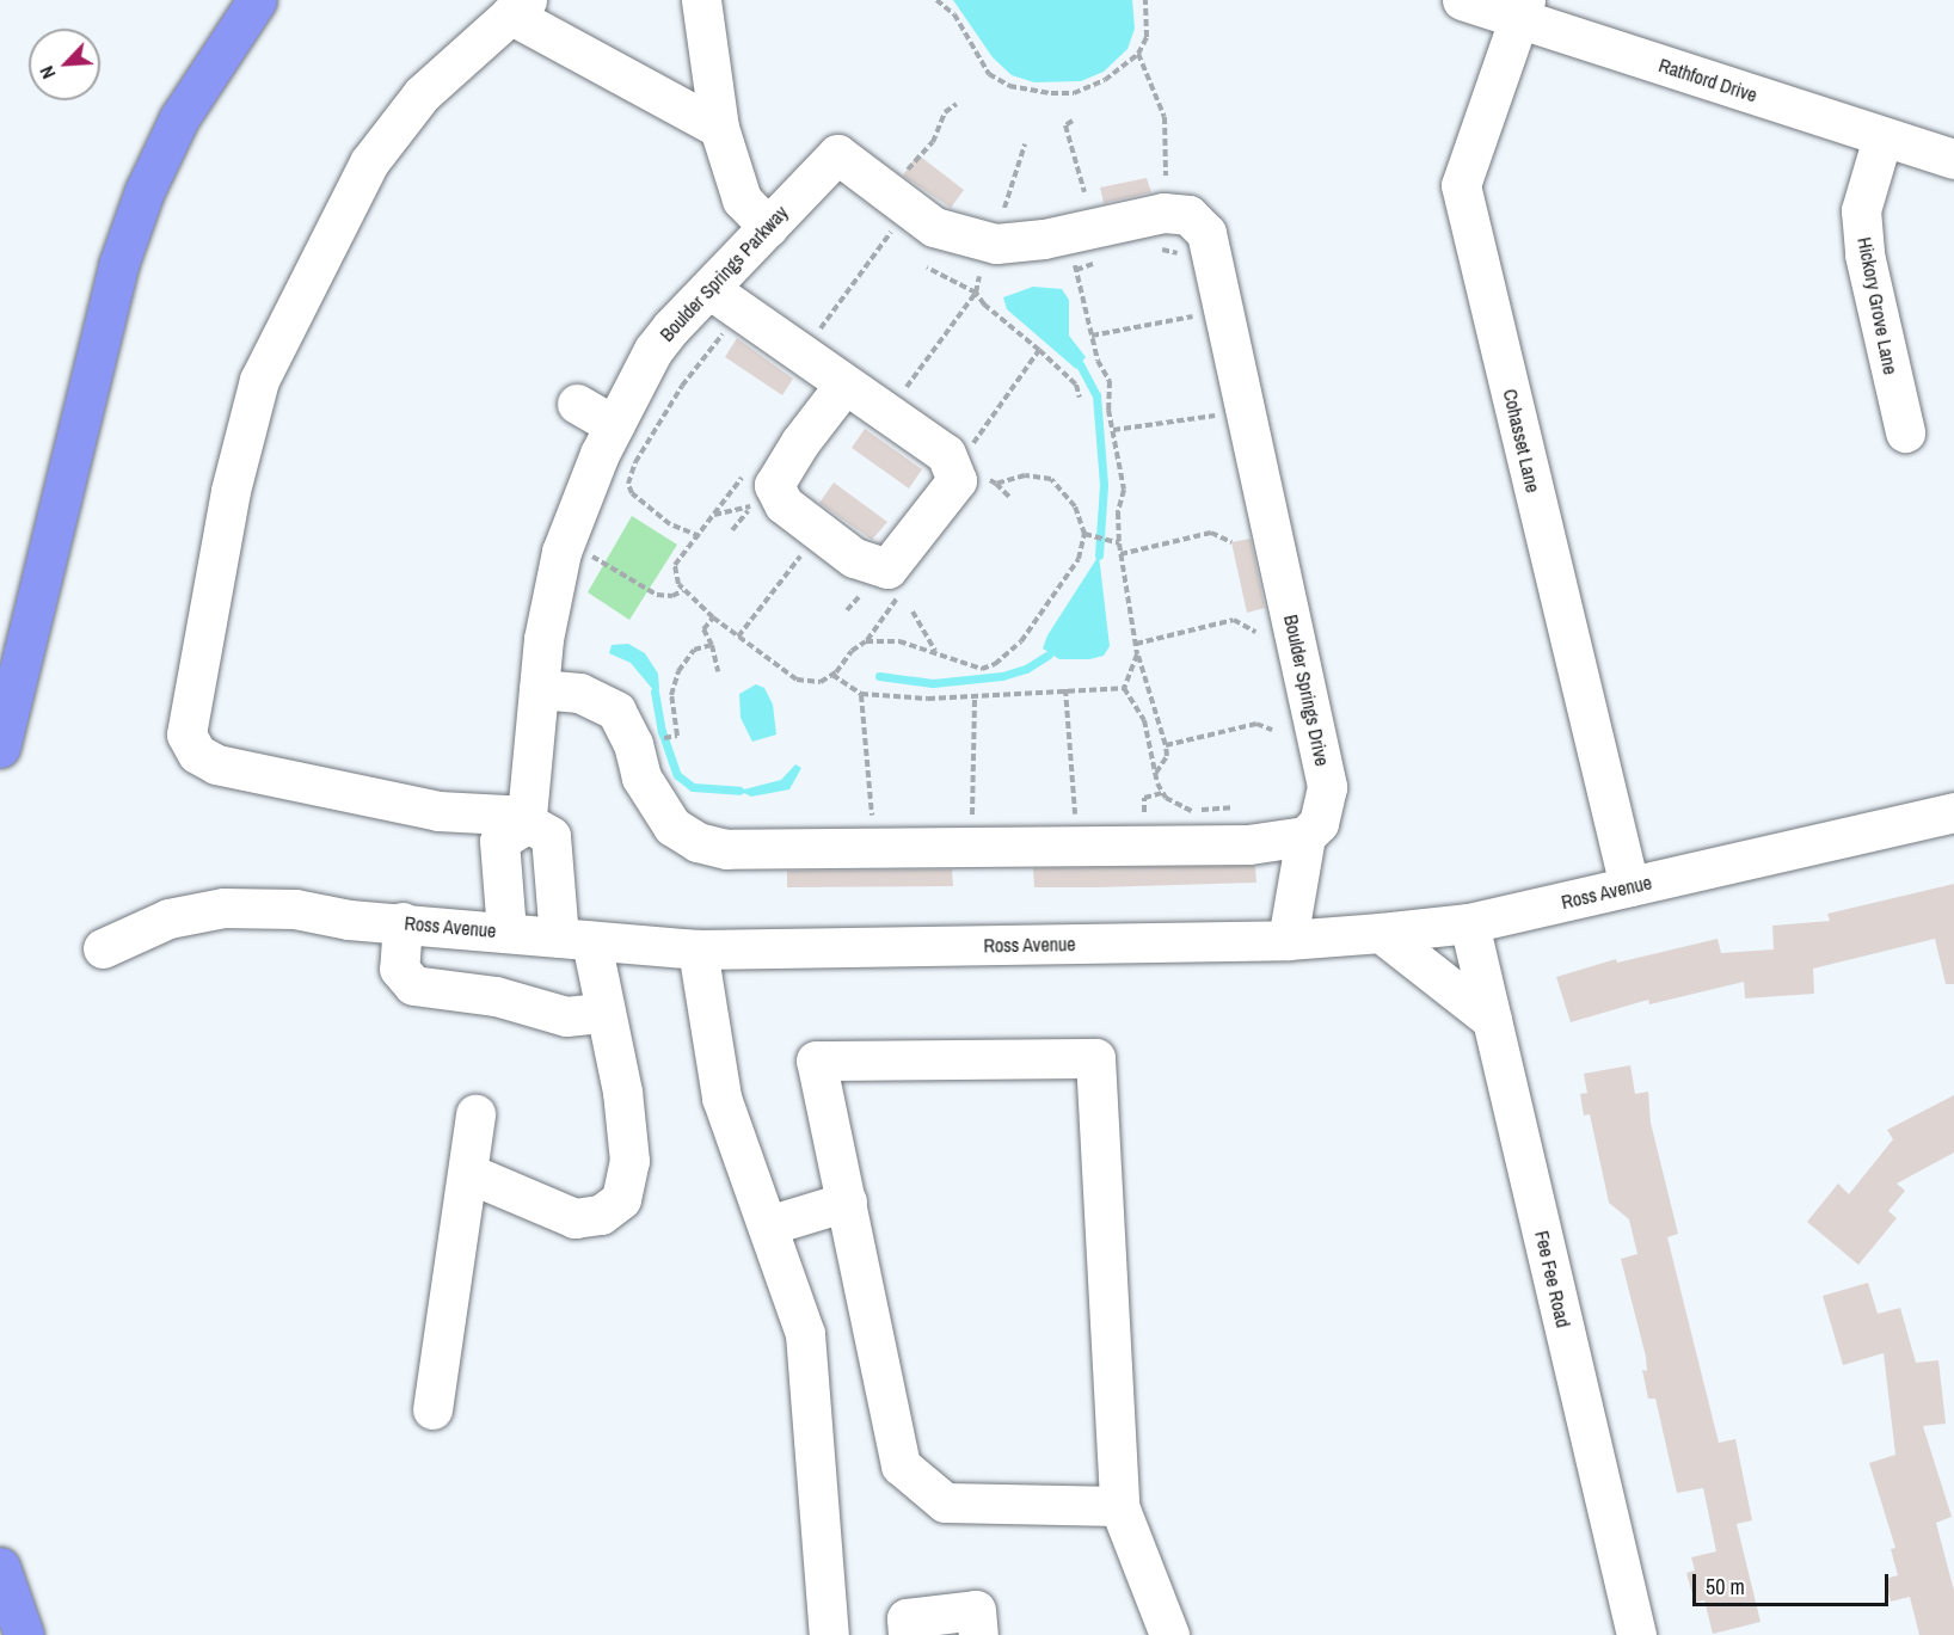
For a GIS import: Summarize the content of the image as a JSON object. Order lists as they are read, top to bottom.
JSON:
{
  "streets": {
    "street": [
      "Rathford Drive",
      "Boulder Springs Parkway",
      "Hickory Grove Lane",
      "Cohasset Lane",
      "Boulder Springs Drive",
      "Ross Avenue",
      "Fee Fee Road"
    ]
  },
  "crossings": [
    ["Rathford Drive", "Hickory Grove Lane"],
    ["Rathford Drive", "Cohasset Lane"],
    ["Boulder Springs Parkway", "Boulder Springs Drive"],
    ["Cohasset Lane", "Ross Avenue"],
    ["Ross Avenue", "Fee Fee Road"]
  ],
  "scale_bar": "50 m",
  "north": "bottom left"
}
